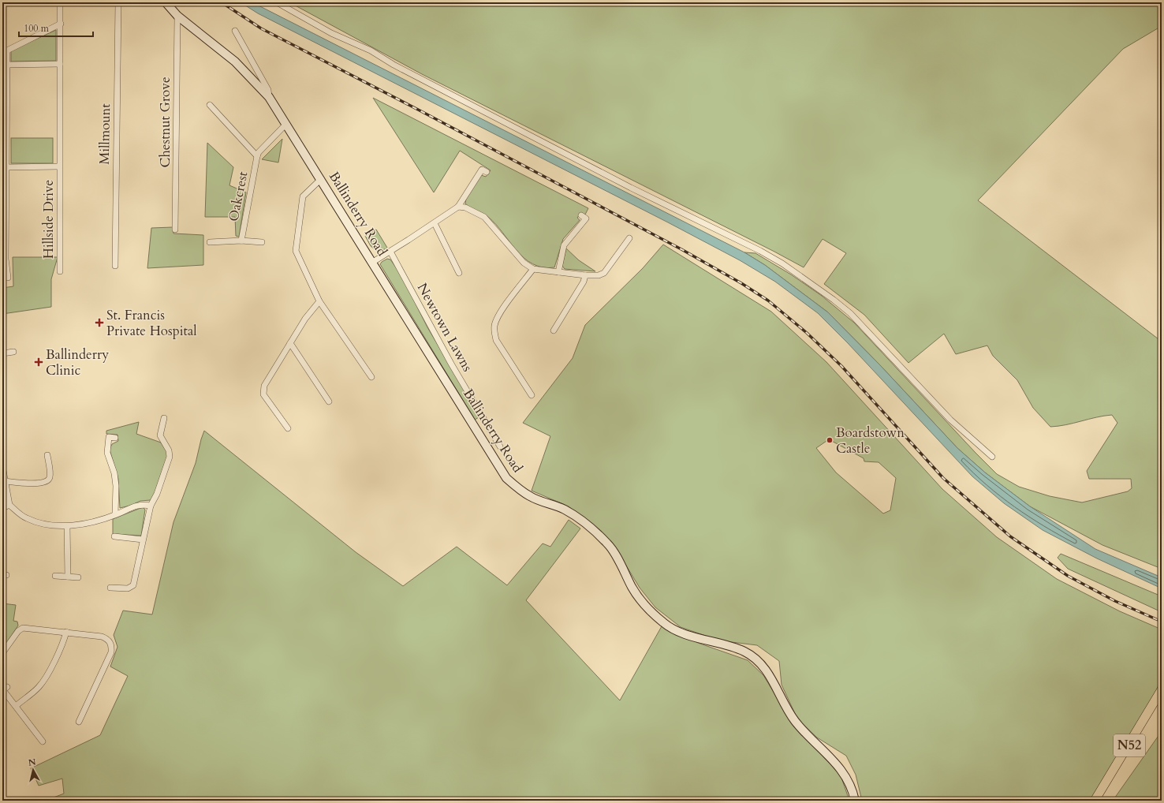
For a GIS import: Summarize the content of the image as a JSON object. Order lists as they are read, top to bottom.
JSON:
{
  "streets": {
    "main road": ["N52"],
    "street": [
      "Chestnut Grove",
      "Millmount",
      "Oakcrest",
      "Ballinderry Road",
      "Hillside Drive",
      "Newtown Lawns"
    ]
  },
  "crossings": [
    ["Chestnut Grove", "Ballinderry Road"],
    ["Oakcrest", "Ballinderry Road"]
  ],
  "places": {
    "health": ["St. Francis Private Hospital", "Ballinderry Clinic"],
    "other": ["Boardstown Castle"]
  },
  "scale_bar": "100 m",
  "north": "top"
}
